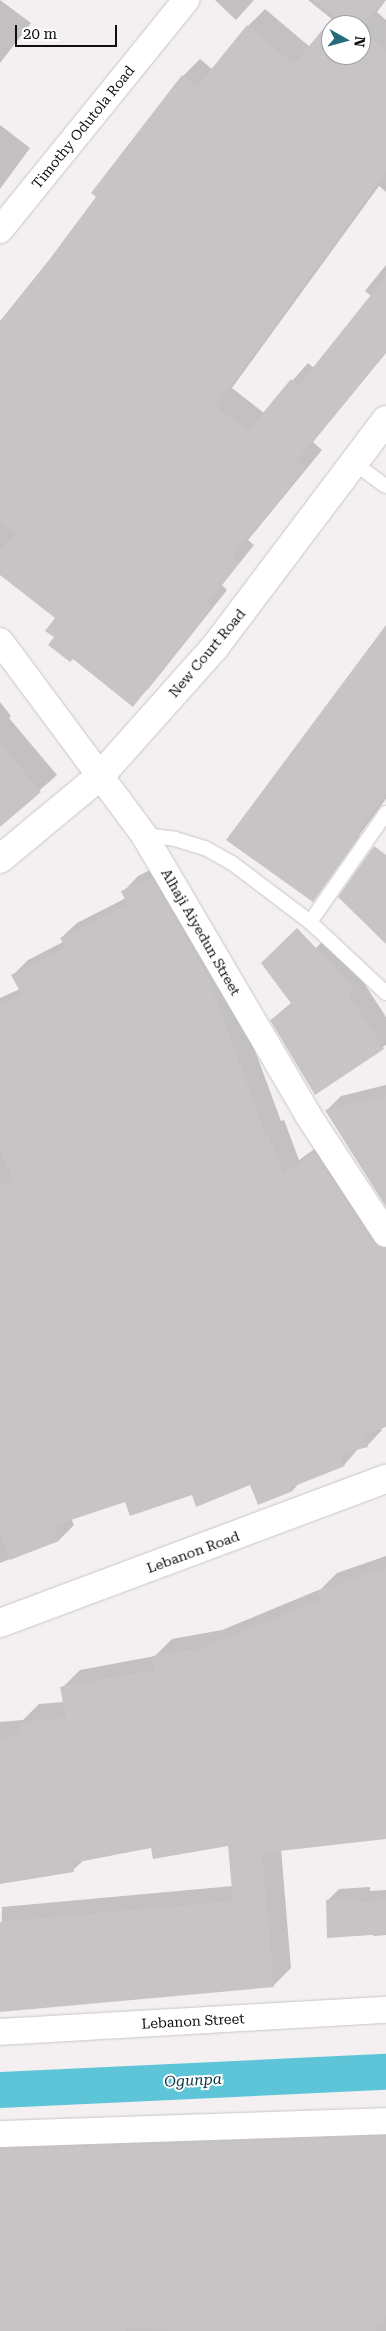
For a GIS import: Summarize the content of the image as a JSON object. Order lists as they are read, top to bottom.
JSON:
{
  "streets": {
    "street": [
      "Timothy Odutola Road",
      "New Court Road",
      "Alhaji Aiyedun Street",
      "Lebanon Road",
      "Lebanon Street"
    ]
  },
  "crossings": [
    ["New Court Road", "Alhaji Aiyedun Street"]
  ],
  "water": ["Ogunpa"],
  "scale_bar": "20 m",
  "north": "right"
}
